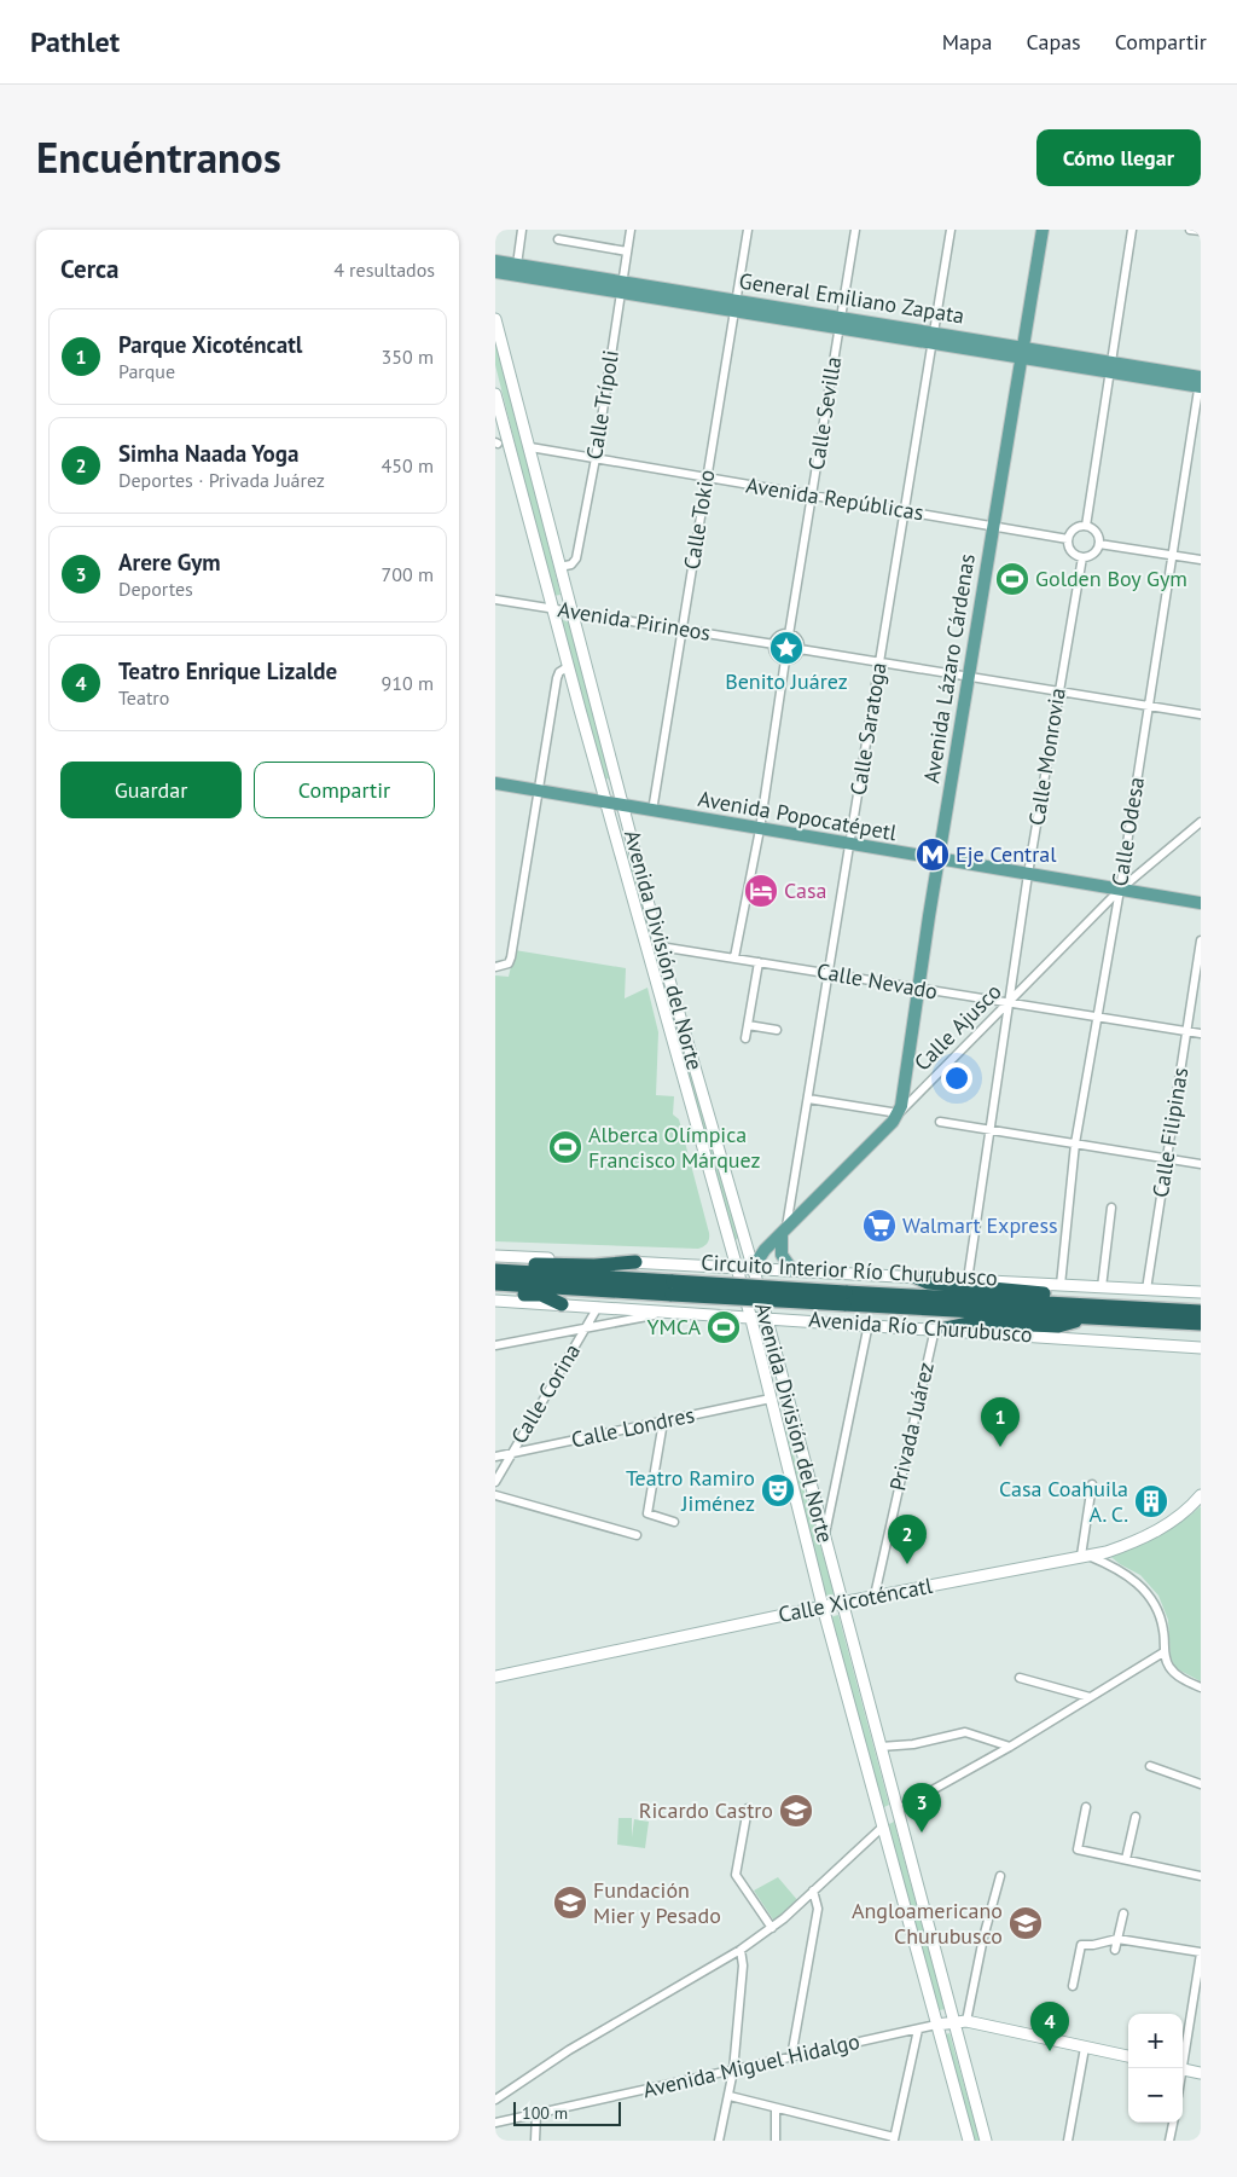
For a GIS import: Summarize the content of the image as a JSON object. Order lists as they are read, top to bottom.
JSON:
{
  "streets": {
    "highway": ["Circuito Interior Río Churubusco"],
    "main road": [
      "General Emiliano Zapata",
      "Avenida Lázaro Cárdenas",
      "Avenida Popocatépetl",
      "Avenida División del Norte",
      "Calle Ajusco",
      "Avenida Río Churubusco",
      "Calle Xicoténcatl"
    ],
    "street": [
      "Calle Trípoli",
      "Calle Sevilla",
      "Avenida Repúblicas",
      "Calle Tokio",
      "Avenida Pirineos",
      "Calle Saratoga",
      "Calle Monrovia",
      "Calle Odesa",
      "Calle Nevado",
      "Calle Filipinas",
      "Calle Corina",
      "Privada Juárez",
      "Calle Londres",
      "Avenida Miguel Hidalgo"
    ]
  },
  "crossings": [
    ["General Emiliano Zapata", "Calle Trípoli"],
    ["General Emiliano Zapata", "Calle Sevilla"],
    ["General Emiliano Zapata", "Calle Tokio"],
    ["General Emiliano Zapata", "Avenida Lázaro Cárdenas"],
    ["General Emiliano Zapata", "Calle Saratoga"],
    ["General Emiliano Zapata", "Calle Odesa"],
    ["Calle Trípoli", "Avenida Repúblicas"],
    ["Calle Trípoli", "Avenida División del Norte"],
    ["Calle Sevilla", "Avenida Repúblicas"],
    ["Calle Sevilla", "Avenida Pirineos"],
    ["Avenida Repúblicas", "Calle Tokio"],
    ["Avenida Repúblicas", "Avenida Lázaro Cárdenas"],
    ["Avenida Repúblicas", "Calle Saratoga"],
    ["Avenida Repúblicas", "Calle Monrovia"],
    ["Avenida Repúblicas", "Avenida División del Norte"],
    ["Calle Tokio", "Avenida Pirineos"],
    ["Calle Tokio", "Avenida Popocatépetl"],
    ["Avenida Pirineos", "Avenida División del Norte"],
    ["Avenida Lázaro Cárdenas", "Avenida Popocatépetl"],
    ["Avenida Lázaro Cárdenas", "Calle Nevado"],
    ["Avenida Lázaro Cárdenas", "Calle Ajusco"],
    ["Calle Saratoga", "Avenida Popocatépetl"],
    ["Calle Saratoga", "Calle Nevado"],
    ["Calle Saratoga", "Calle Ajusco"],
    ["Calle Monrovia", "Avenida Popocatépetl"],
    ["Calle Monrovia", "Calle Nevado"],
    ["Calle Monrovia", "Calle Ajusco"],
    ["Avenida Popocatépetl", "Calle Odesa"],
    ["Avenida Popocatépetl", "Avenida División del Norte"],
    ["Avenida Popocatépetl", "Calle Ajusco"],
    ["Calle Odesa", "Calle Nevado"],
    ["Calle Odesa", "Calle Ajusco"],
    ["Avenida División del Norte", "Calle Nevado"],
    ["Avenida División del Norte", "Calle Ajusco"],
    ["Avenida División del Norte", "Avenida Río Churubusco"],
    ["Avenida División del Norte", "Calle Londres"],
    ["Avenida División del Norte", "Calle Xicoténcatl"],
    ["Avenida División del Norte", "Avenida Miguel Hidalgo"],
    ["Calle Nevado", "Calle Ajusco"],
    ["Calle Nevado", "Calle Filipinas"],
    ["Avenida Río Churubusco", "Calle Corina"],
    ["Avenida Río Churubusco", "Privada Juárez"],
    ["Calle Corina", "Calle Londres"],
    ["Privada Juárez", "Calle Xicoténcatl"]
  ],
  "places": {
    "sports": ["Golden Boy Gym", "Alberca Olímpica Francisco Márquez", "YMCA"],
    "place": ["Benito Juárez"],
    "metro station": ["Eje Central"],
    "hotel": ["Casa"],
    "supermarket": ["Walmart Express"],
    "theatre": ["Teatro Ramiro Jiménez"],
    "building": ["Casa Coahuila A. C."],
    "school or university": ["Ricardo Castro", "Fundación Mier y Pesado", "Angloamericano Churubusco"]
  },
  "scale_bar": "100 m",
  "page": {
    "header": "Pathlet",
    "nav": ["Mapa", "Capas", "Compartir"],
    "title": "Encuéntranos",
    "buttons": [
      "Cómo llegar",
      ["Guardar", "Compartir"]
    ],
    "heading": ["Cerca", "4 resultados"],
    "list": [
      {
        "mark": "1",
        "name": "Parque Xicoténcatl",
        "note": "Parque",
        "value": "350 m"
      },
      {
        "mark": "2",
        "name": "Simha Naada Yoga",
        "note": "Deportes · Privada Juárez",
        "value": "450 m"
      },
      {
        "mark": "3",
        "name": "Arere Gym",
        "note": "Deportes",
        "value": "700 m"
      },
      {
        "mark": "4",
        "name": "Teatro Enrique Lizalde",
        "note": "Teatro",
        "value": "910 m"
      }
    ],
    "pins": [
      "1",
      "2",
      "3",
      "4"
    ],
    "map_buttons": ["+", "−"],
    "scale": "100 m"
  }
}
